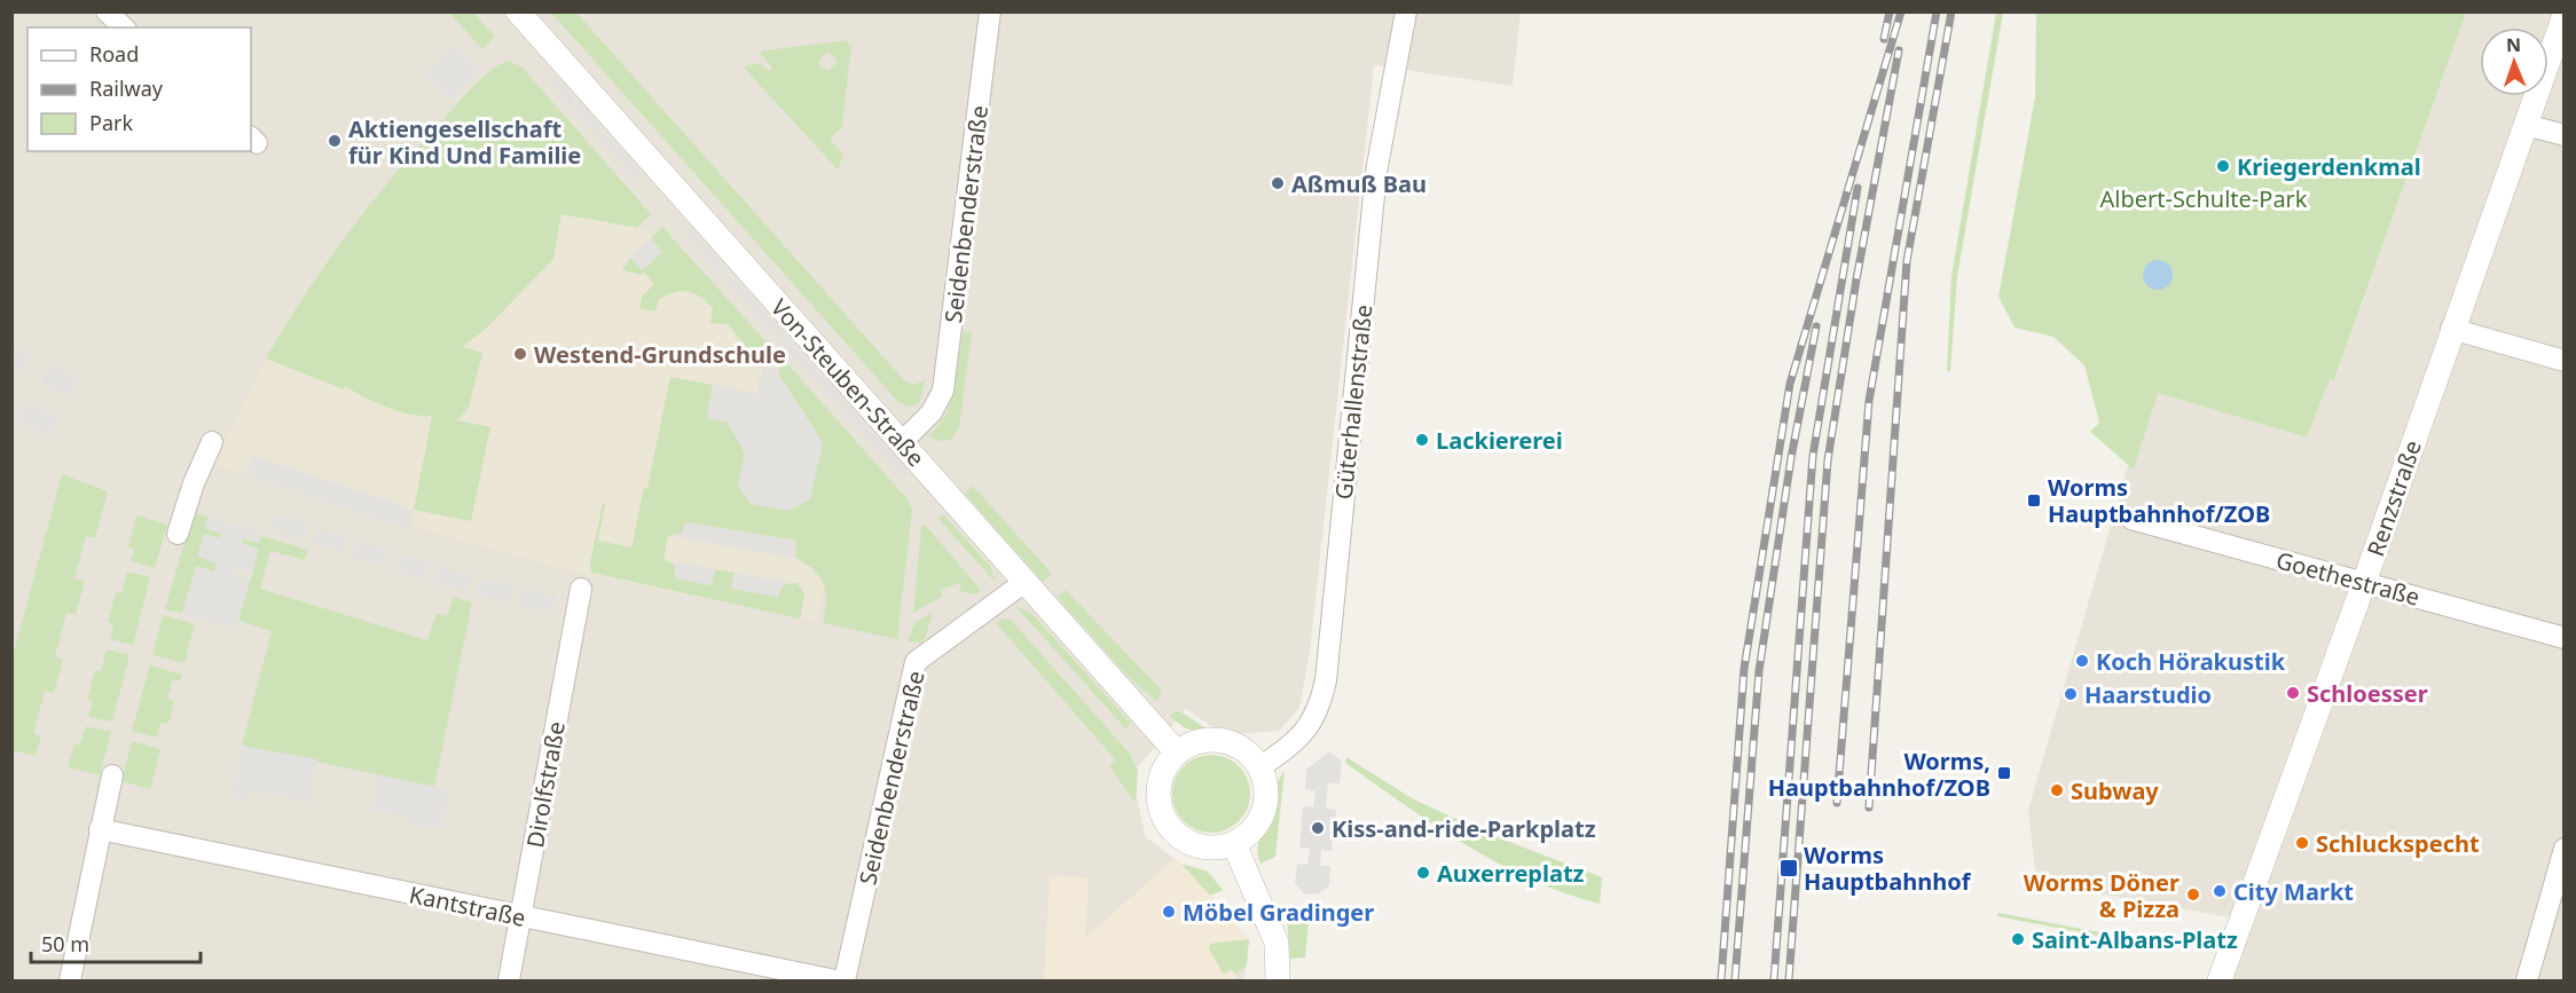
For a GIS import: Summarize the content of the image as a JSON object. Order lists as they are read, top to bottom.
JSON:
{
  "streets": {
    "street": [
      "Seidenbenderstraße",
      "Von-Steuben-Straße",
      "Güterhallenstraße",
      "Renzstraße",
      "Goethestraße",
      "Dirolfstraße",
      "Kantstraße"
    ]
  },
  "crossings": [
    ["Seidenbenderstraße", "Von-Steuben-Straße"],
    ["Von-Steuben-Straße", "Güterhallenstraße"],
    ["Renzstraße", "Goethestraße"],
    ["Dirolfstraße", "Kantstraße"]
  ],
  "parks": ["Albert-Schulte-Park"],
  "places": {
    "other": [
      "Aktiengesellschaft für Kind Und Familie",
      "Kriegerdenkmal",
      "Aßmuß Bau",
      "Westend-Grundschule",
      "Lackiererei",
      "Koch Hörakustik",
      "Schloesser",
      "Haarstudio",
      "Subway",
      "Kiss-and-ride-Parkplatz",
      "Schluckspecht",
      "Auxerreplatz",
      "City Markt",
      "Worms Döner & Pizza",
      "Möbel Gradinger",
      "Saint-Albans-Platz"
    ],
    "transit": ["Worms Hauptbahnhof/ZOB", "Worms, Hauptbahnhof/ZOB", "Worms Hauptbahnhof"]
  },
  "legend": ["Road", "Railway", "Park"],
  "scale_bar": "50 m",
  "north": "top"
}
